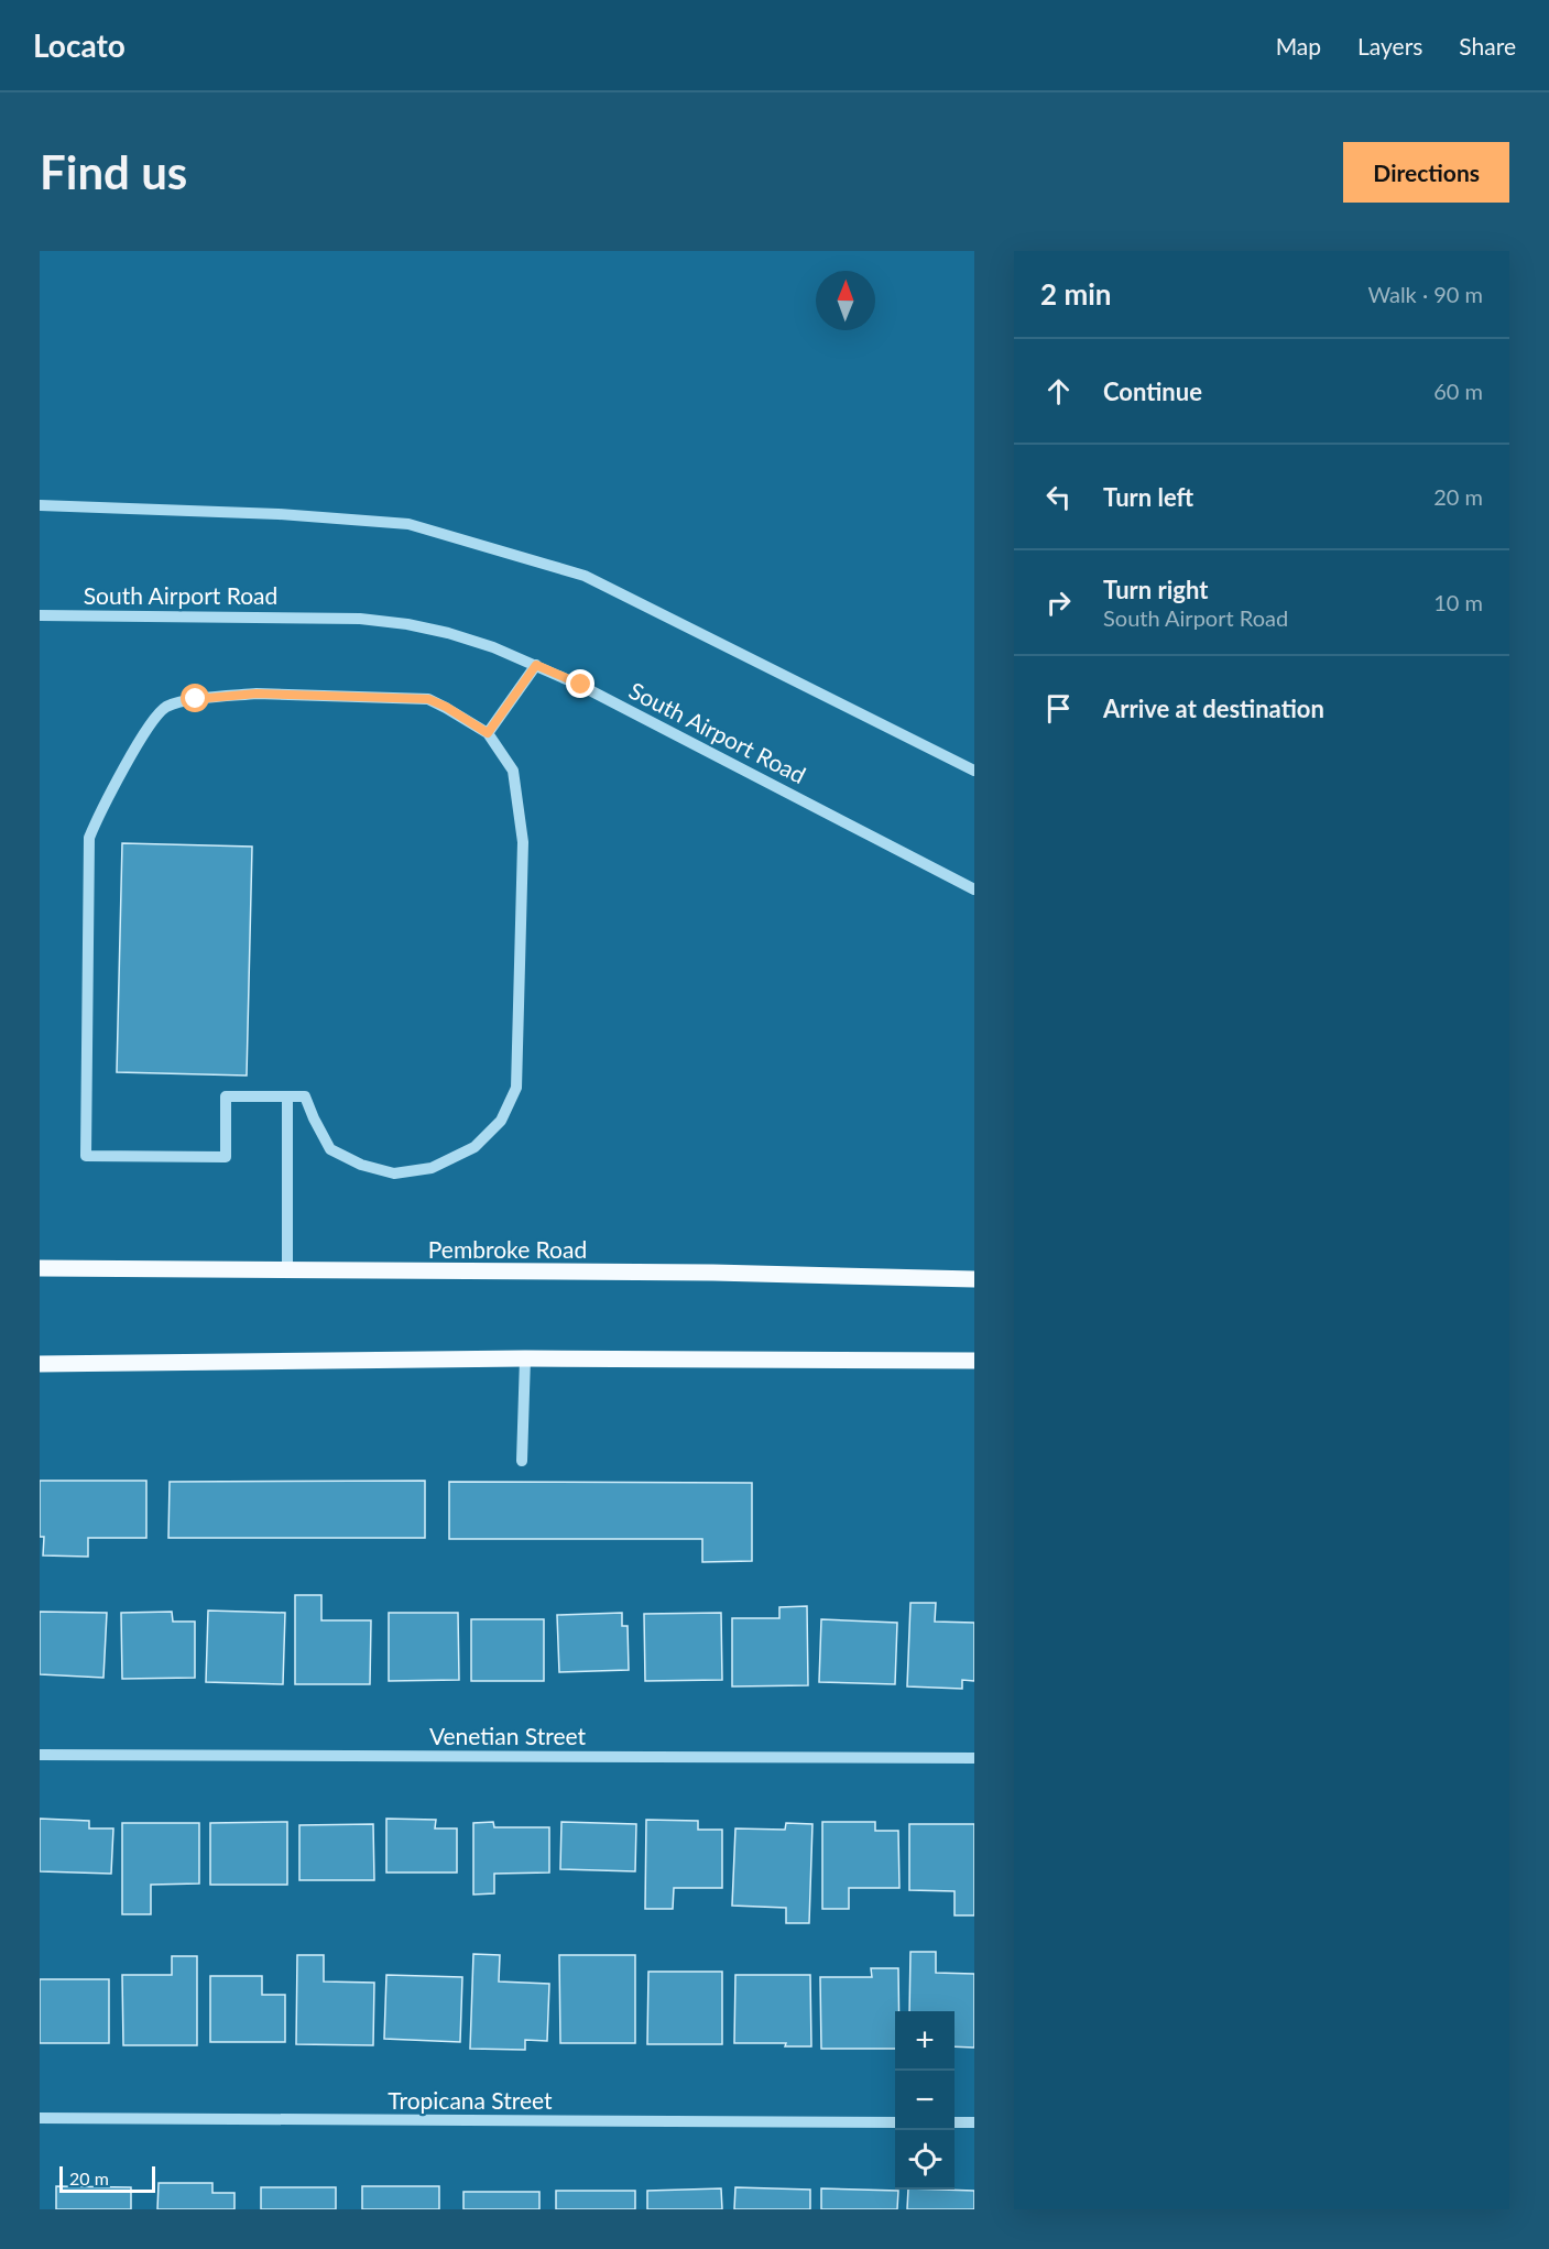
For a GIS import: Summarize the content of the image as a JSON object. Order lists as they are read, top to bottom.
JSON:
{
  "streets": {
    "main road": ["Pembroke Road"],
    "street": ["South Airport Road", "Venetian Street", "Tropicana Street"]
  },
  "scale_bar": "20 m",
  "north": "top",
  "page": {
    "header": "Locato",
    "nav": ["Map", "Layers", "Share"],
    "buttons": "Directions",
    "title": "Find us",
    "heading": ["2 min", "Walk · 90 m"],
    "list": [
      ["Continue", "60 m"],
      ["Turn left", "20 m"],
      ["Turn right", "South Airport Road", "10 m"],
      "Arrive at destination"
    ],
    "map_buttons": ["+", "−"],
    "scale": "20 m"
  }
}
